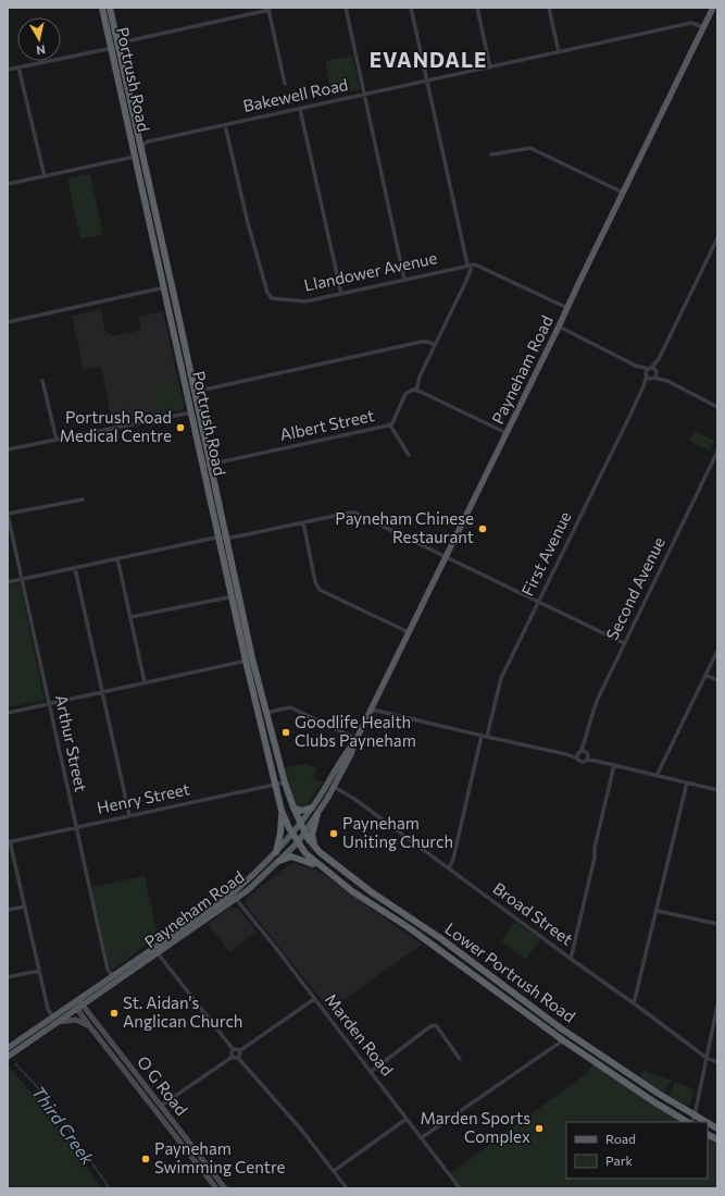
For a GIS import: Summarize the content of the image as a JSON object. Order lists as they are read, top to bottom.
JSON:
{
  "streets": {
    "highway": ["Portrush Road", "Lower Portrush Road"],
    "main road": ["Payneham Road", "O G Road"],
    "street": [
      "Bakewell Road",
      "Llandower Avenue",
      "Albert Street",
      "First Avenue",
      "Second Avenue",
      "Arthur Street",
      "Henry Street",
      "Broad Street",
      "Marden Road"
    ]
  },
  "crossings": [
    ["Portrush Road", "Bakewell Road"],
    ["Portrush Road", "Payneham Road"],
    ["Portrush Road", "Albert Street"],
    ["Portrush Road", "Henry Street"],
    ["Portrush Road", "Lower Portrush Road"],
    ["Bakewell Road", "Llandower Avenue"],
    ["Bakewell Road", "Payneham Road"],
    ["Payneham Road", "Arthur Street"],
    ["Payneham Road", "Broad Street"],
    ["Payneham Road", "Lower Portrush Road"],
    ["Payneham Road", "Marden Road"],
    ["Payneham Road", "O G Road"],
    ["Arthur Street", "Henry Street"]
  ],
  "districts": ["EVANDALE"],
  "water": ["Third Creek"],
  "places": [
    "Portrush Road Medical Centre",
    "Payneham Chinese Restaurant",
    "Goodlife Health Clubs Payneham",
    "Payneham Uniting Church",
    "St. Aidan's Anglican Church",
    "Marden Sports Complex",
    "Payneham Swimming Centre"
  ],
  "legend": ["Road", "Park"],
  "north": "bottom"
}
